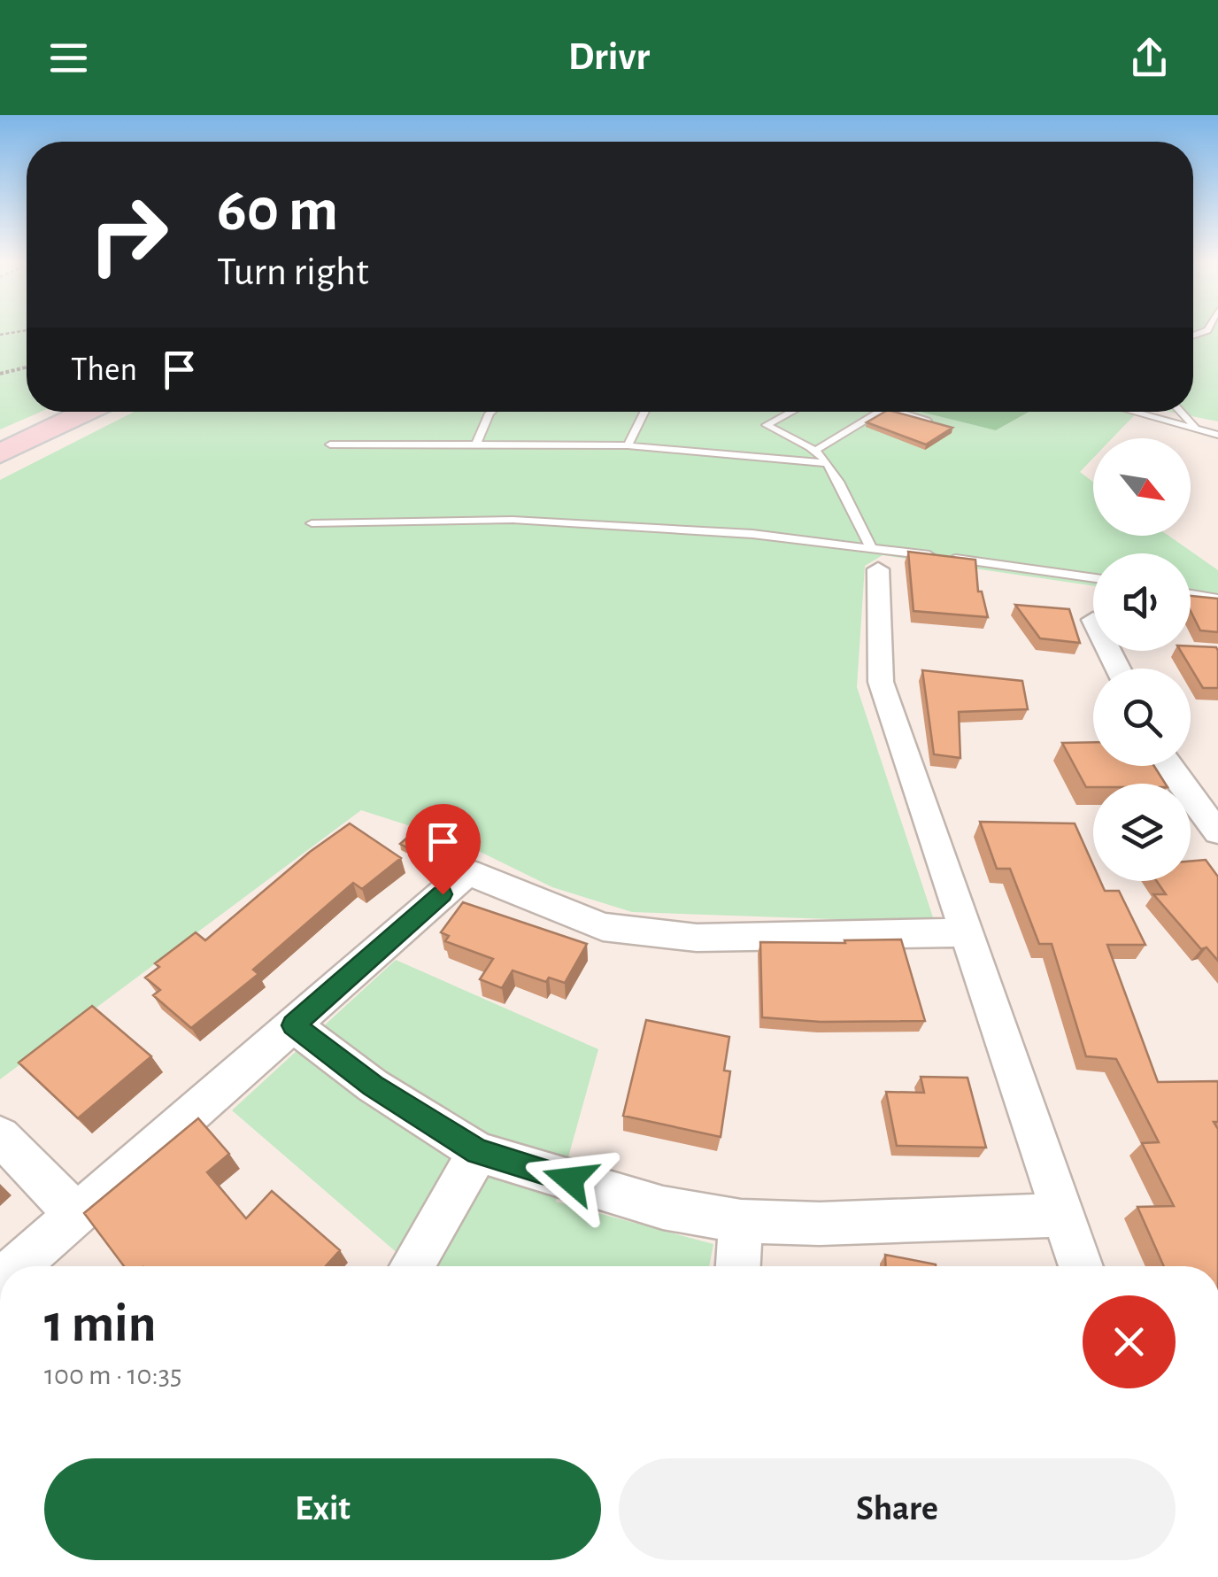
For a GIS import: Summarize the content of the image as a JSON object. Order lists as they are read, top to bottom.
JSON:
{
  "north": "bottom right",
  "page": {
    "header": "Drivr",
    "turn": ["60 m", "Turn right"],
    "then": "Then",
    "heading": ["1 min", "100 m · 10:35"],
    "buttons": ["Exit", "Share"]
  }
}
